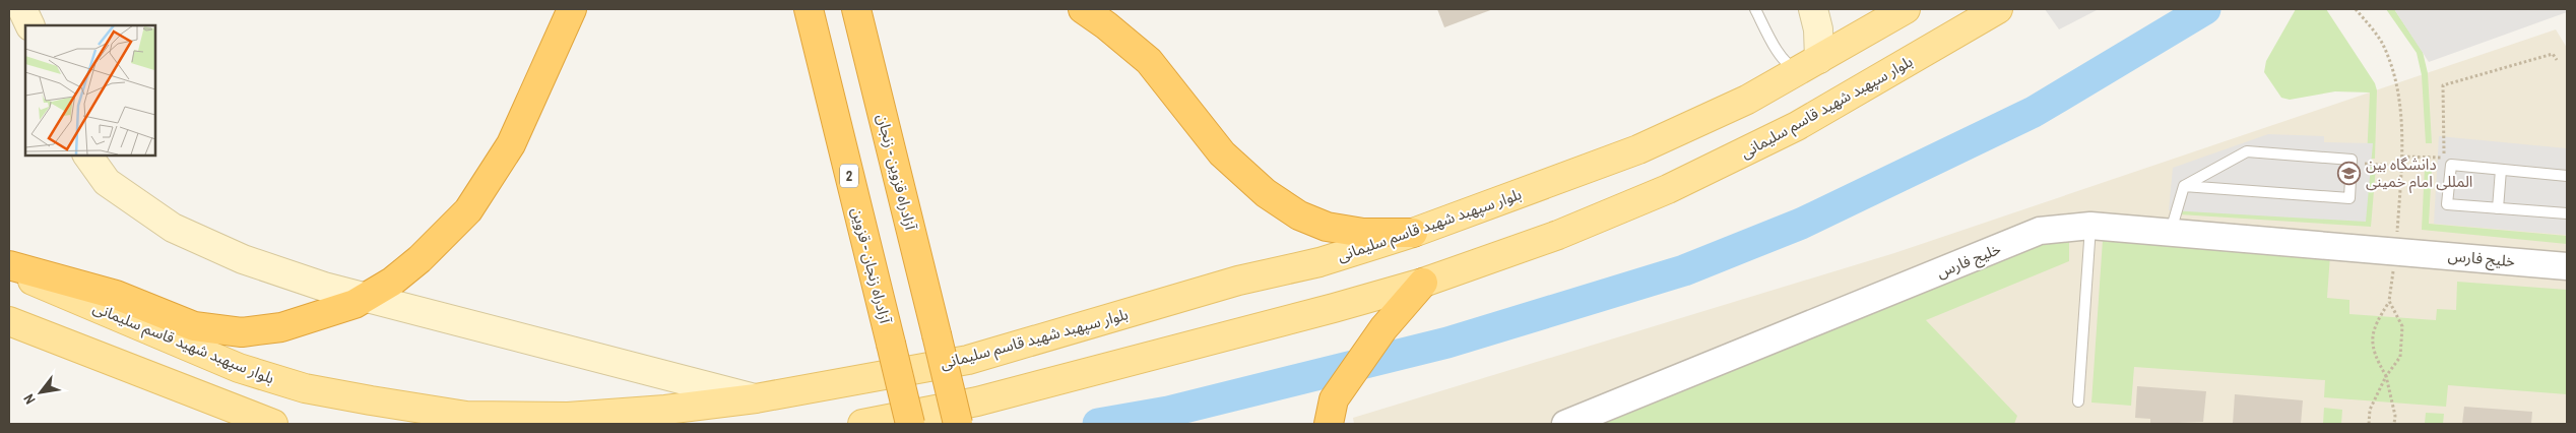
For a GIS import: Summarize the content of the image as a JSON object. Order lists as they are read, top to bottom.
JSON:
{
  "streets": {
    "highway": ["آزادراه قزوین - زنجان", "2", "آزادراه زنجان - قزوین"],
    "main road": ["بلوار سپهبد شهید قاسم سلیمانی"],
    "street": ["خلیج فارس"]
  },
  "places": {
    "school or university": ["دانشگاه بین المللی امام خمینی"]
  },
  "north": "bottom left"
}
